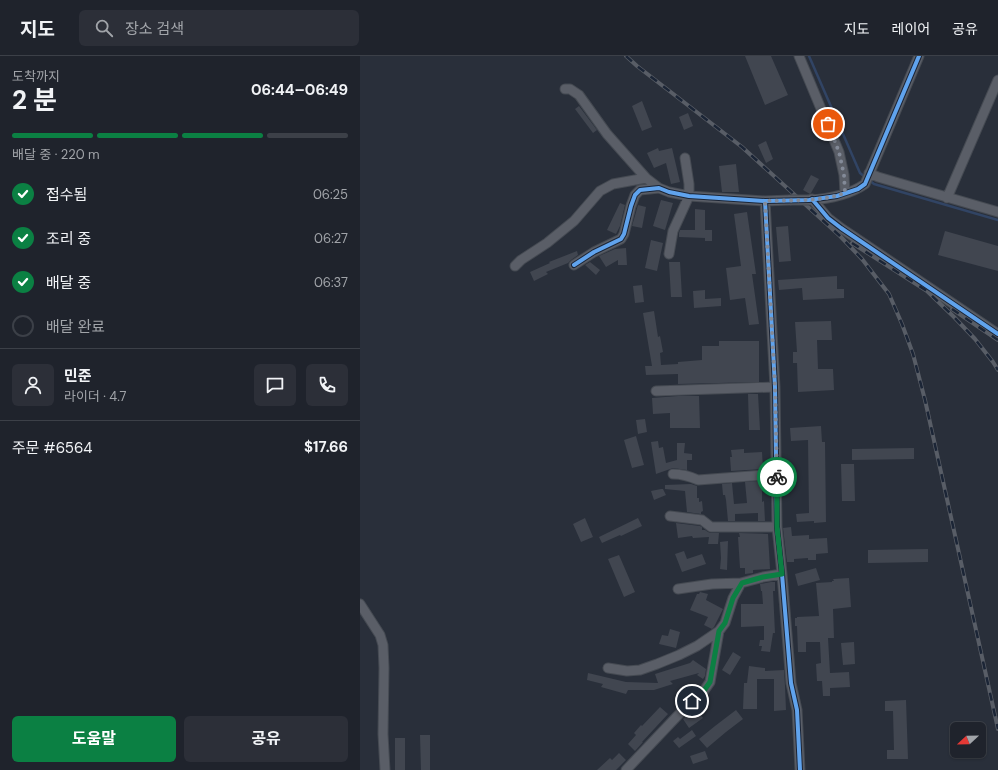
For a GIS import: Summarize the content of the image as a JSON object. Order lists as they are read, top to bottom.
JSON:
{
  "north": "left",
  "page": {
    "header": "지도",
    "search": "장소 검색",
    "nav": ["지도", "레이어", "공유"],
    "heading": ["2 분", "도착까지", "06:44–06:49"],
    "panel": [
      "민준",
      "라이더 · 4.7",
      "주문 #6564",
      "$17.66"
    ],
    "bar": "배달 중 · 220 m",
    "list": [
      ["접수됨", "06:25"],
      ["조리 중", "06:27"],
      ["배달 중", "06:37"],
      "배달 완료"
    ],
    "buttons": ["도움말", "공유"]
  }
}
